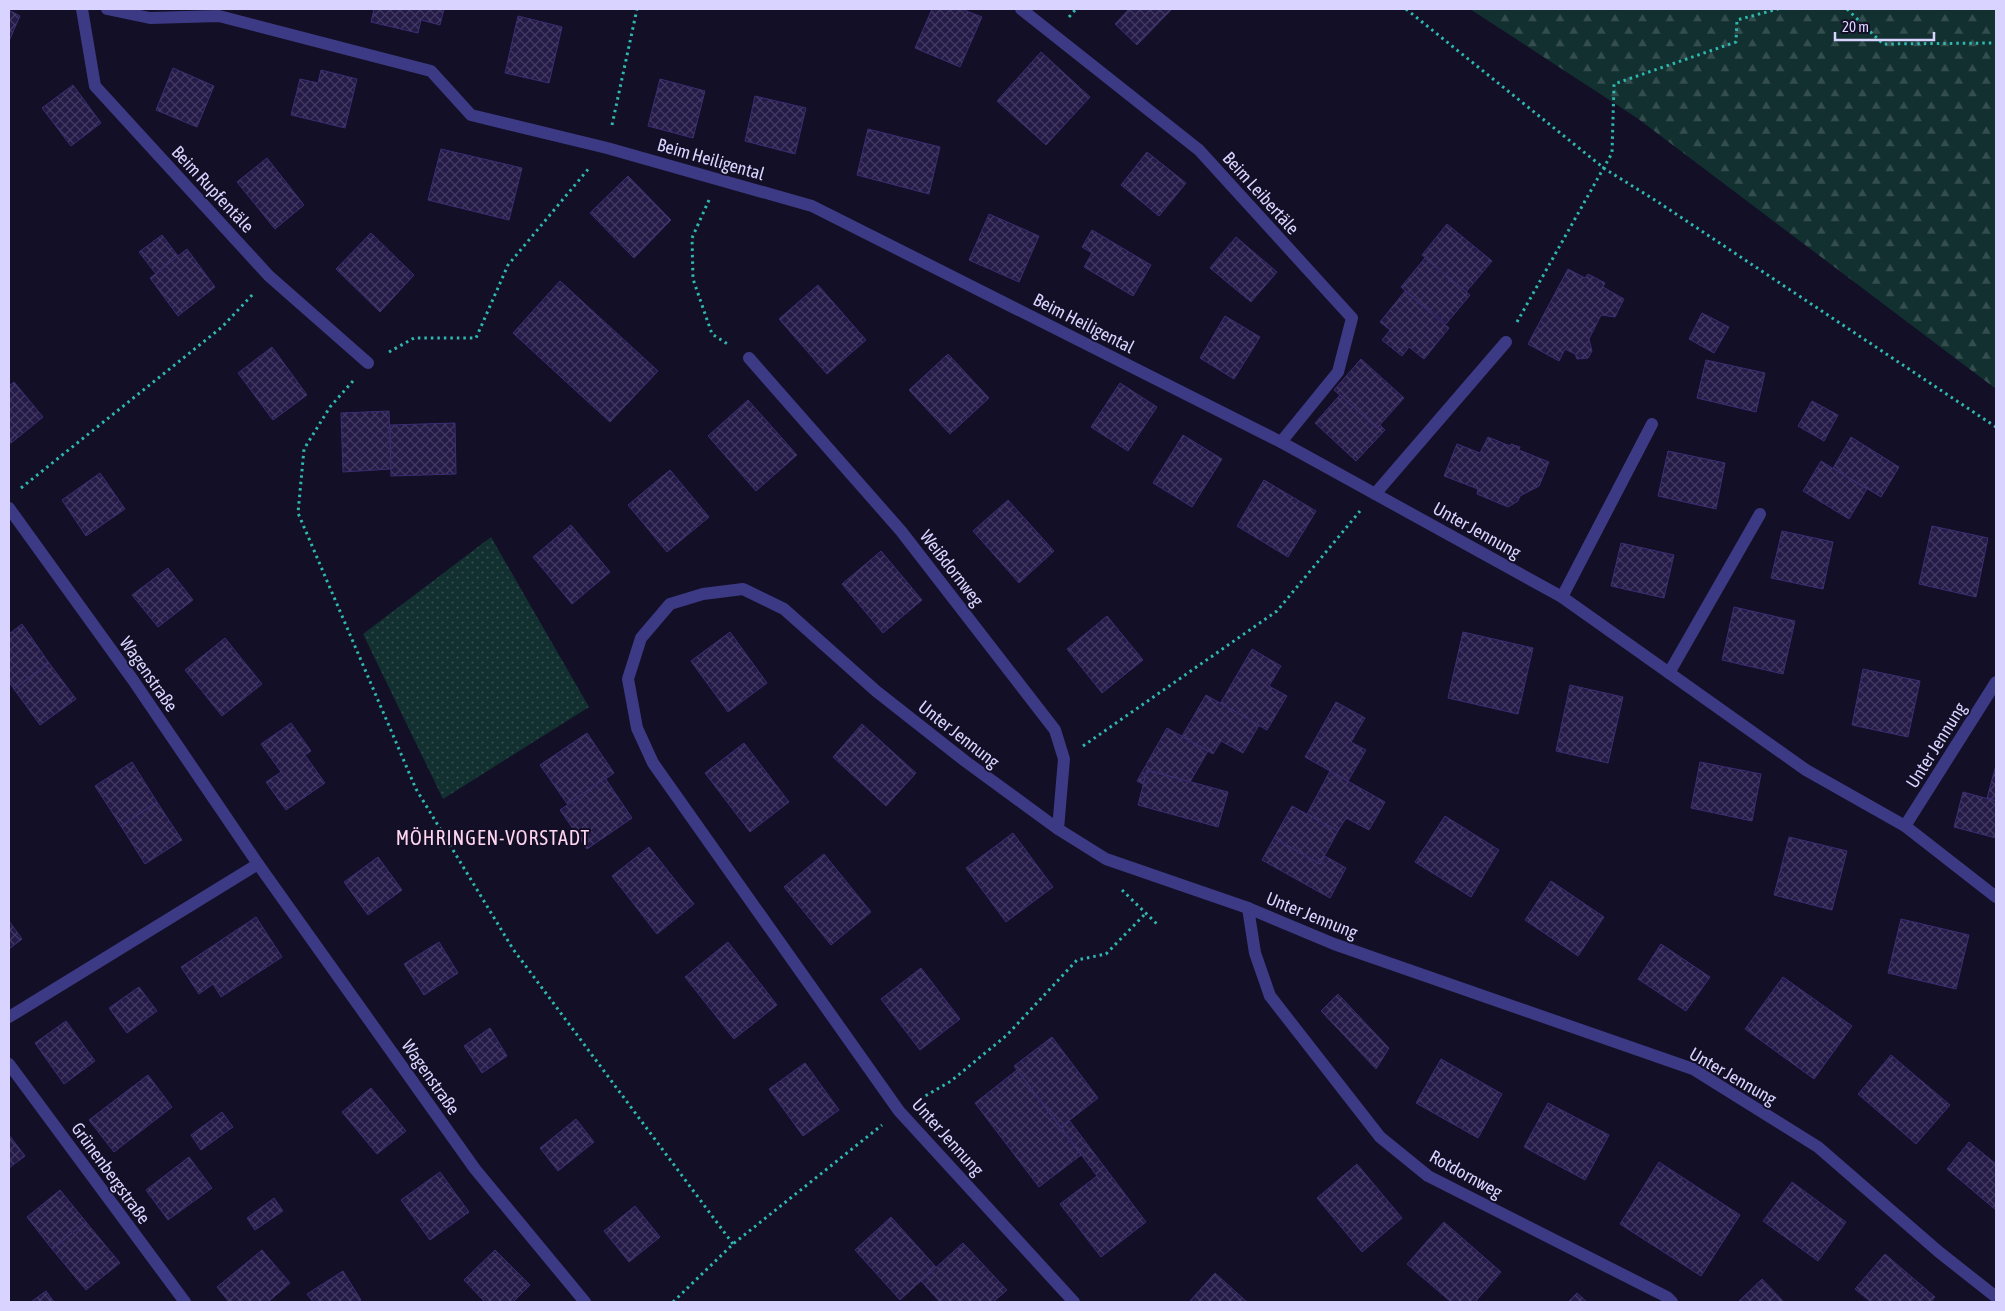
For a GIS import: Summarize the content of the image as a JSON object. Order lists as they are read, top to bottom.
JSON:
{
  "streets": {
    "street": [
      "Beim Heiligental",
      "Beim Rupfentäle",
      "Beim Leibertäle",
      "Unter Jennung",
      "Weißdornweg",
      "Wagenstraße",
      "Grünenbergstraße",
      "Rotdornweg"
    ]
  },
  "crossings": [
    ["Beim Heiligental", "Beim Leibertäle"],
    ["Beim Heiligental", "Unter Jennung"],
    ["Beim Leibertäle", "Unter Jennung"],
    ["Unter Jennung", "Weißdornweg"],
    ["Unter Jennung", "Rotdornweg"]
  ],
  "districts": ["MÖHRINGEN-VORSTADT"],
  "scale_bar": "20 m"
}
